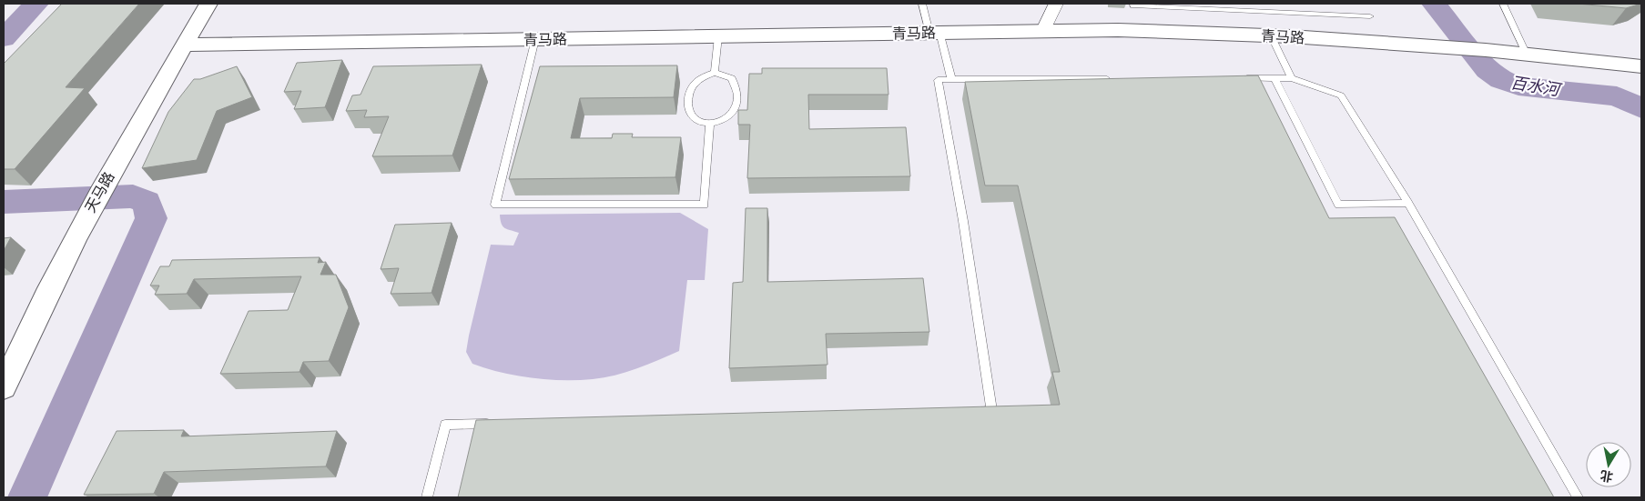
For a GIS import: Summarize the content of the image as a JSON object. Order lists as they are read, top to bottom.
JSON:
{
  "streets": {
    "street": ["青马路", "天马路"]
  },
  "crossings": [
    ["青马路", "天马路"]
  ],
  "water": ["百水河"],
  "north": "bottom"
}
